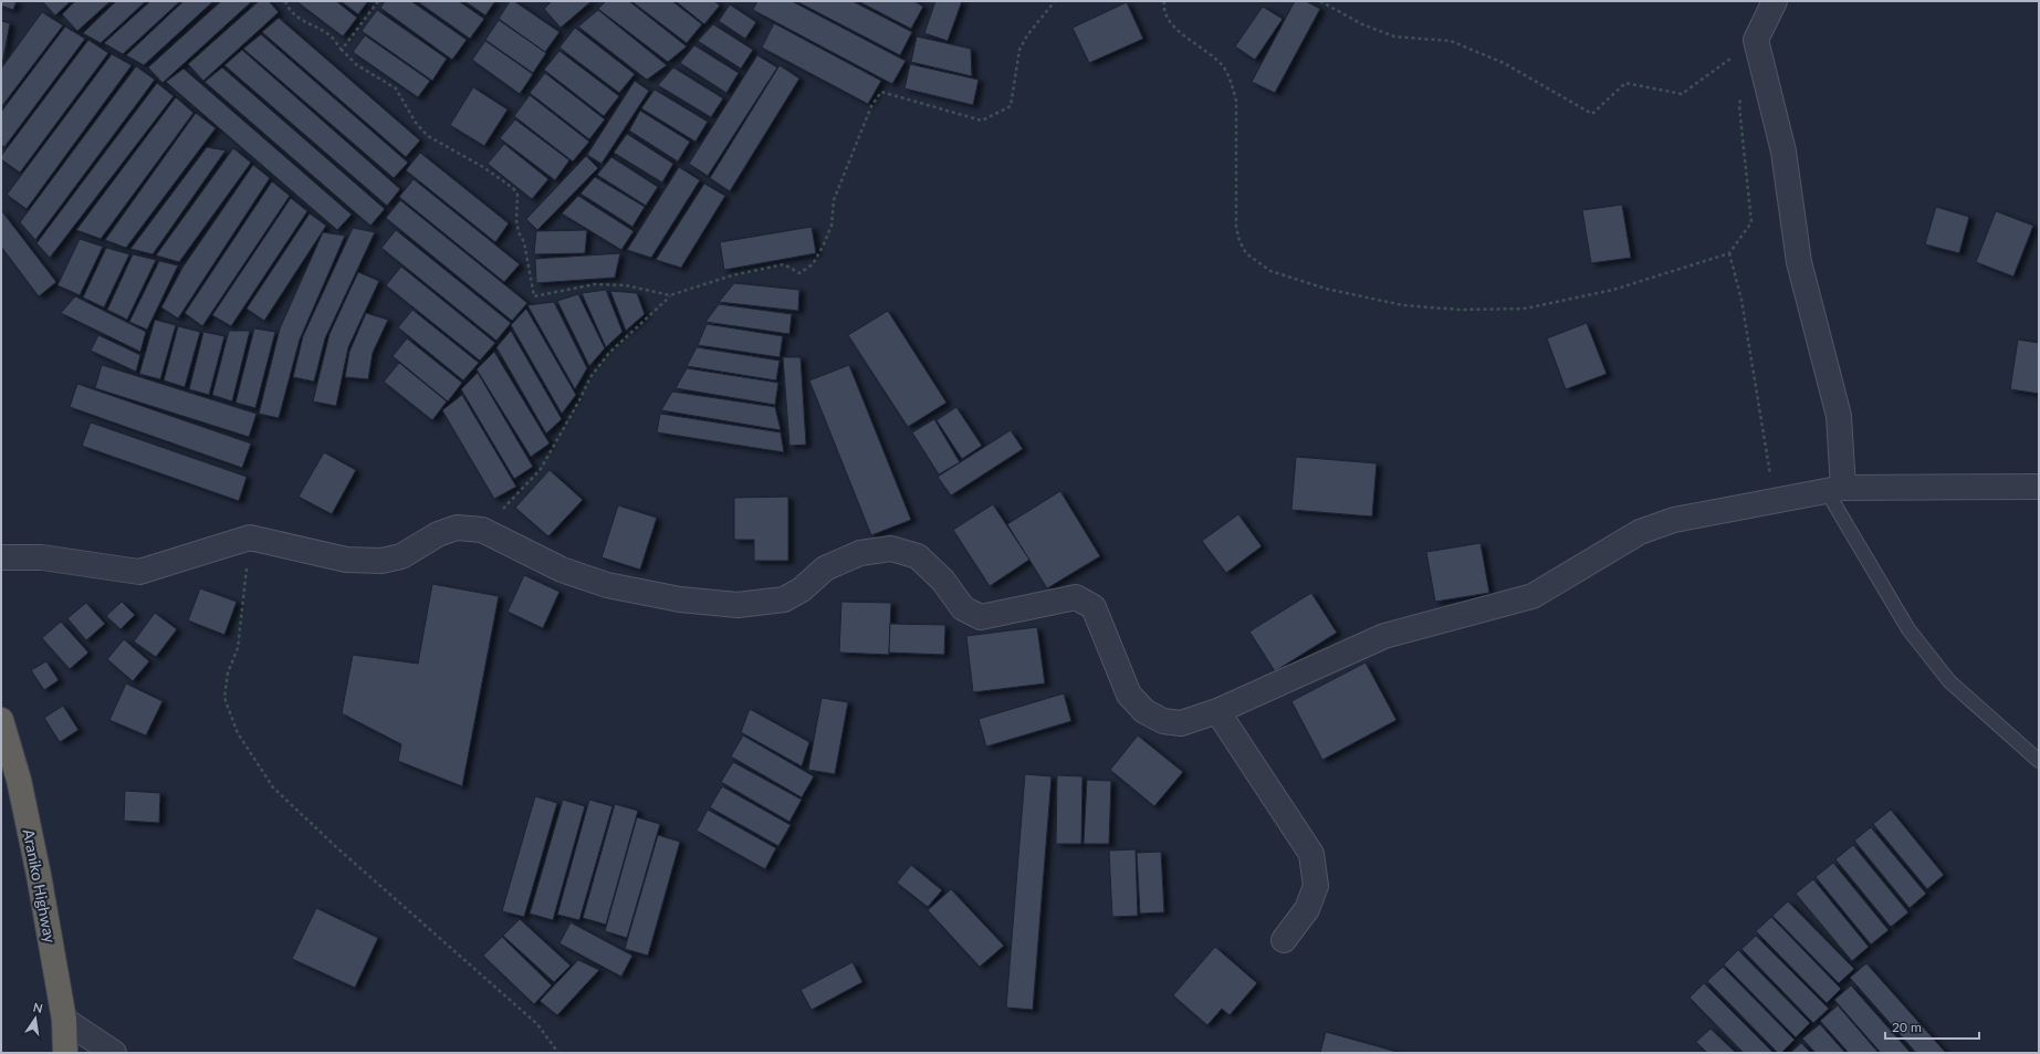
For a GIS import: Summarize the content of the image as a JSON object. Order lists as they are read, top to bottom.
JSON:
{
  "streets": {
    "highway": ["Araniko Highway"]
  },
  "scale_bar": "20 m",
  "north": "top"
}
